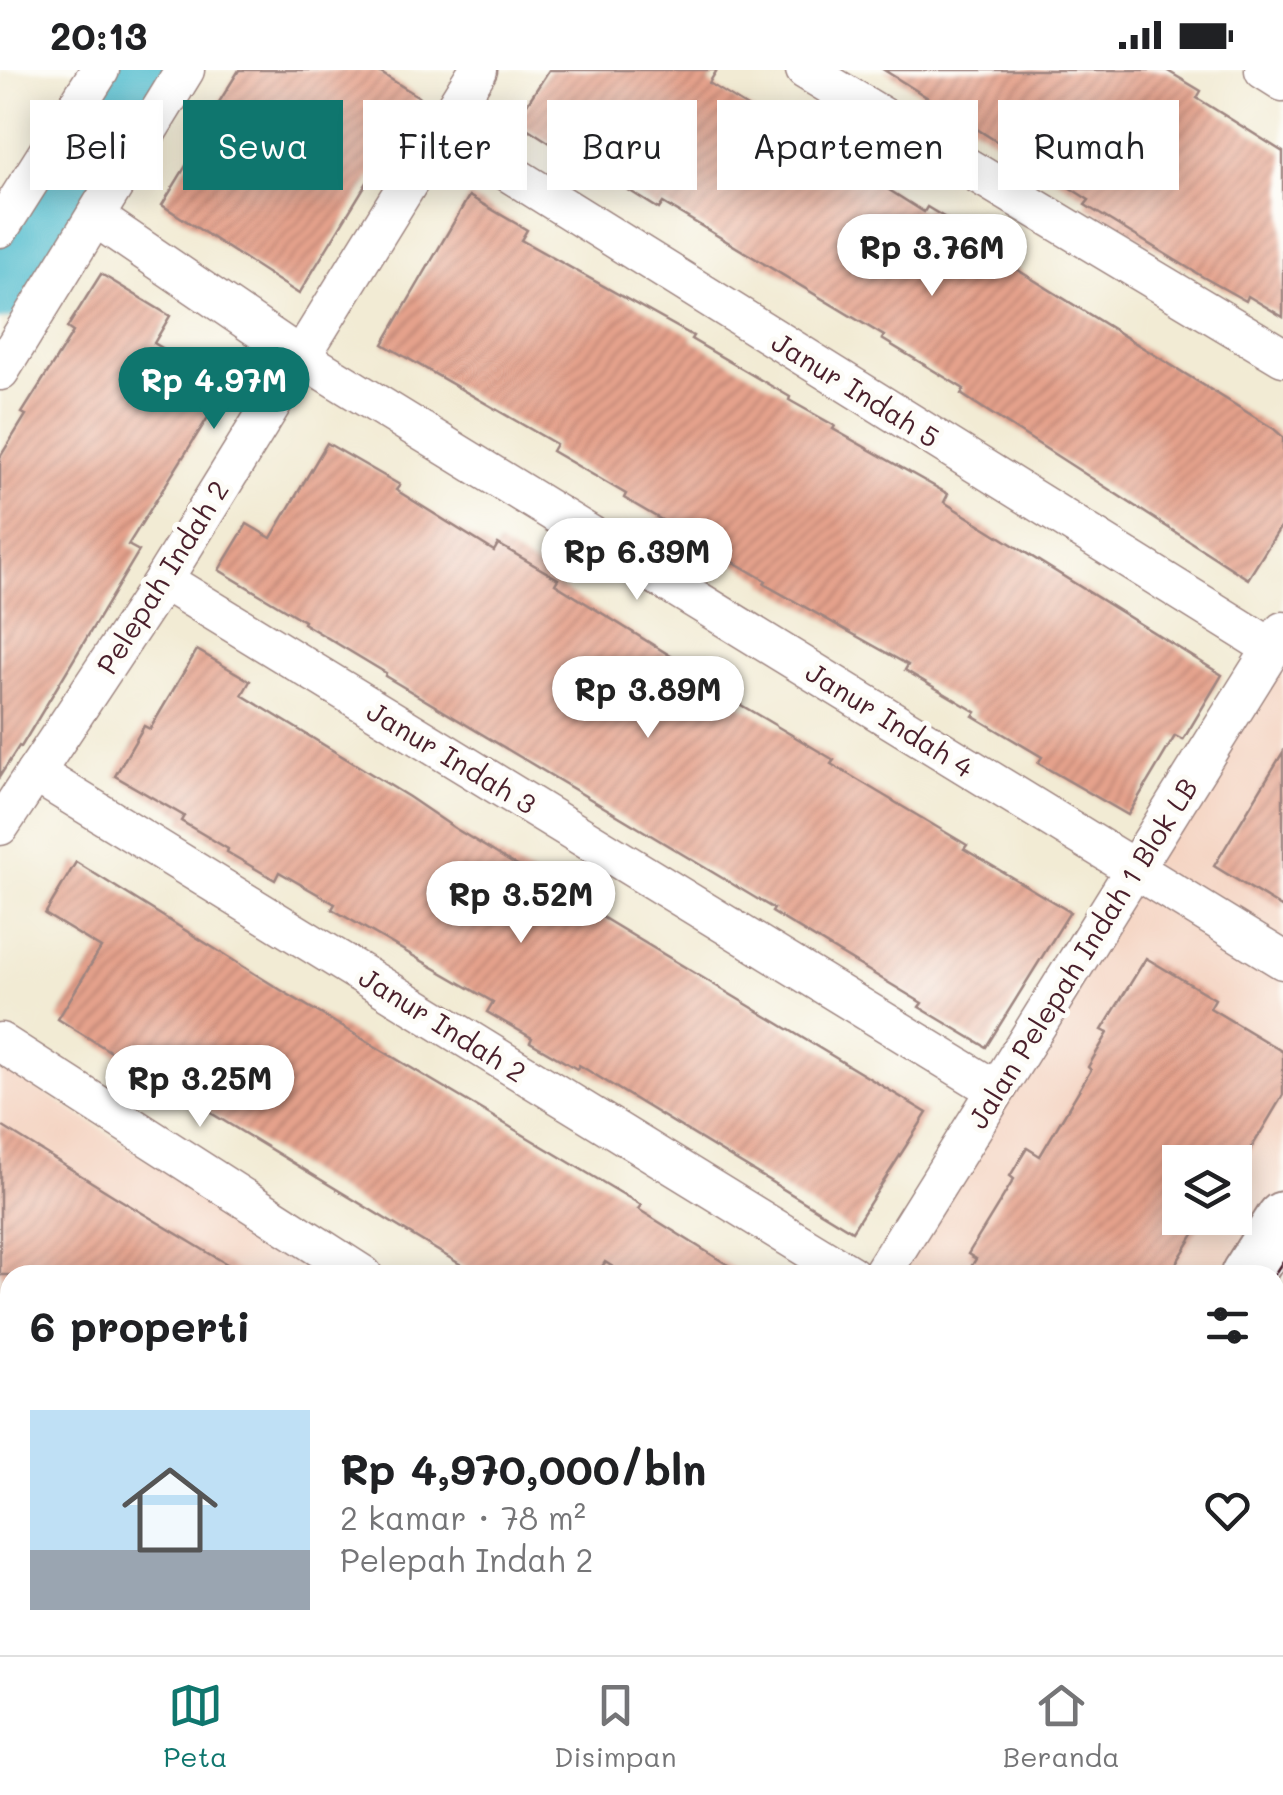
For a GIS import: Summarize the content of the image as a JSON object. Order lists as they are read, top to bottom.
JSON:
{
  "streets": {
    "street": [
      "Janur Indah 5",
      "Pelepah Indah 2",
      "Janur Indah 4",
      "Janur Indah 3",
      "Jalan Pelepah Indah 1 Blok LB",
      "Janur Indah 2"
    ]
  },
  "crossings": [
    ["Janur Indah 5", "Jalan Pelepah Indah 1 Blok LB"],
    ["Pelepah Indah 2", "Janur Indah 4"],
    ["Pelepah Indah 2", "Janur Indah 3"],
    ["Pelepah Indah 2", "Janur Indah 2"],
    ["Janur Indah 4", "Jalan Pelepah Indah 1 Blok LB"],
    ["Janur Indah 3", "Jalan Pelepah Indah 1 Blok LB"]
  ],
  "page": {
    "status": "20:13",
    "chip": [
      "Beli",
      "Sewa",
      "Filter",
      "Baru",
      "Apartemen",
      "Rumah"
    ],
    "price": [
      "Rp 3.76M",
      "Rp 4.97M",
      "Rp 6.39M",
      "Rp 3.89M",
      "Rp 3.52M",
      "Rp 3.25M"
    ],
    "heading": "6 properti",
    "list": [
      {
        "name": "Rp 4,970,000/bln",
        "note": "2 kamar · 78 m² · Pelepah Indah 2"
      }
    ],
    "tabs": ["Peta", "Disimpan", "Beranda"]
  }
}
